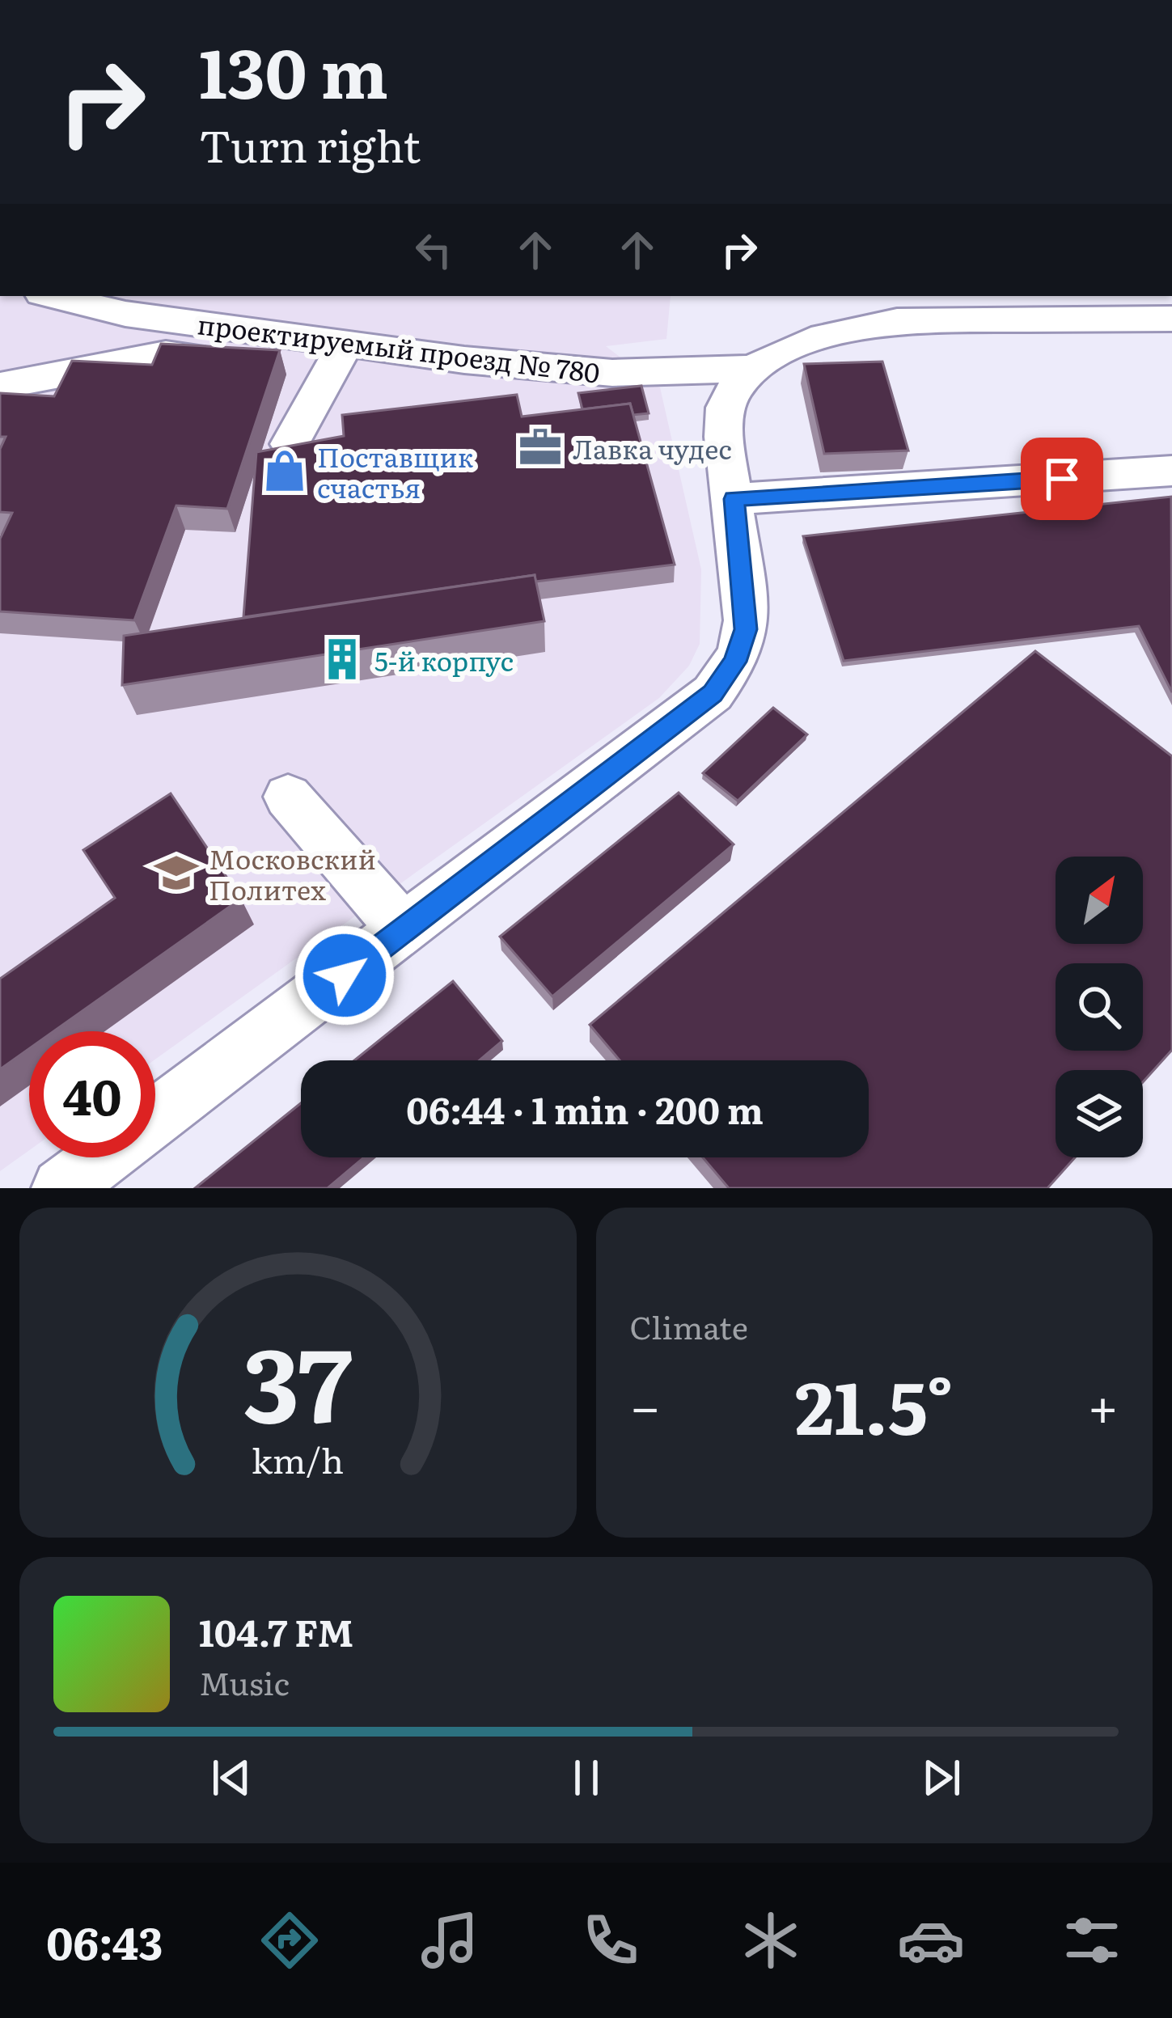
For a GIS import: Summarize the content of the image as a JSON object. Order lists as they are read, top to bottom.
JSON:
{
  "streets": {
    "street": ["проектируемый проезд № 780"]
  },
  "places": {
    "office": ["Лавка чудес"],
    "shop": ["Поставщик счастья"],
    "building": ["5-й корпус"],
    "school or university": ["Московский Политех"]
  },
  "north": "top right",
  "page": {
    "turn": ["130 m", "Turn right"],
    "limit": "40",
    "trip": "06:44 · 1 min · 200 m",
    "tile": "Climate",
    "heat": ["−", "21.5°", "+"],
    "song": ["104.7 FM", "Music"],
    "tabs": "06:43",
    "gauge": ["37", "km/h"]
  }
}
